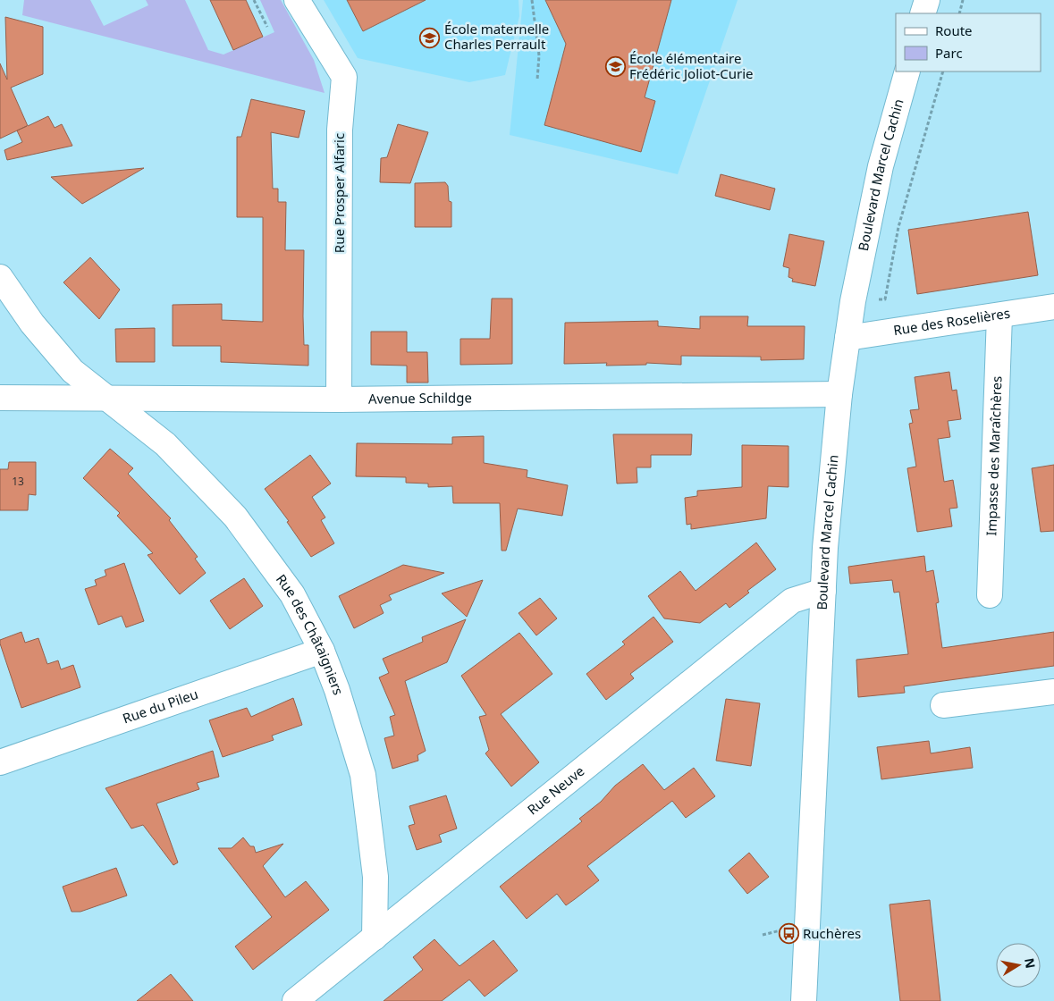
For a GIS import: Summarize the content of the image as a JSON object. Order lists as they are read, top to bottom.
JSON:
{
  "streets": {
    "street": [
      "Boulevard Marcel Cachin",
      "Rue Prosper Alfaric",
      "Rue des Roselières",
      "Avenue Schildge",
      "Impasse des Maraîchères",
      "Rue des Châtaigniers",
      "Rue du Pileu",
      "Rue Neuve"
    ]
  },
  "crossings": [
    ["Boulevard Marcel Cachin", "Rue des Roselières"],
    ["Boulevard Marcel Cachin", "Avenue Schildge"],
    ["Boulevard Marcel Cachin", "Rue Neuve"],
    ["Rue Prosper Alfaric", "Avenue Schildge"],
    ["Rue des Roselières", "Impasse des Maraîchères"],
    ["Avenue Schildge", "Rue des Châtaigniers"],
    ["Rue des Châtaigniers", "Rue du Pileu"],
    ["Rue des Châtaigniers", "Rue Neuve"]
  ],
  "places": {
    "school or university": ["École maternelle Charles Perrault", "École élémentaire Frédéric Joliot-Curie"],
    "bus stop": ["Ruchères"]
  },
  "house_numbers": ["13"],
  "legend": ["Route", "Parc"],
  "north": "right"
}
